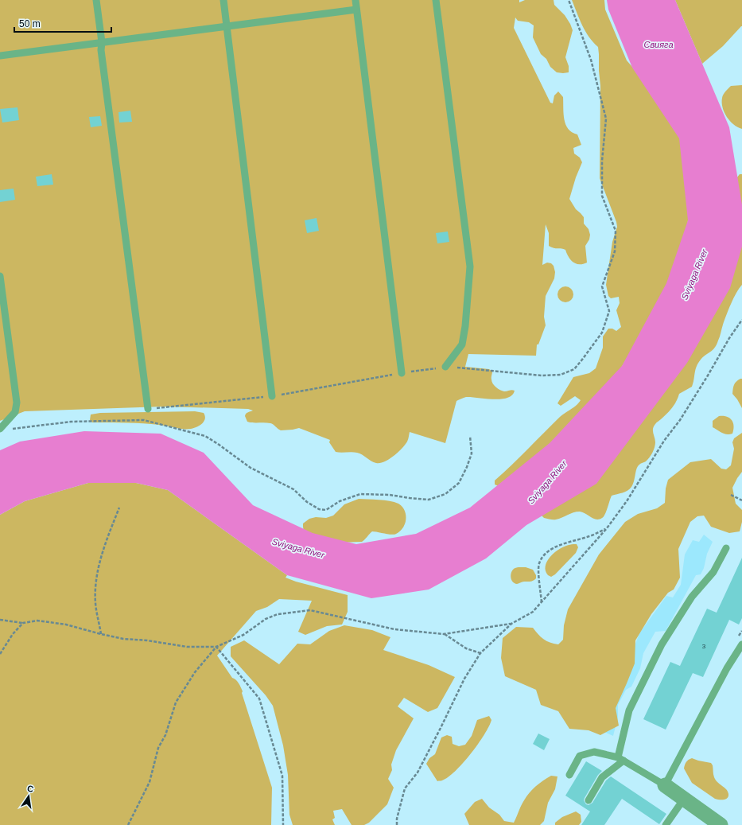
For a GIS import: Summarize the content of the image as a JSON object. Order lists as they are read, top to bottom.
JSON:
{
  "water": ["Свияга", "Sviyaga River"],
  "house_numbers": ["3"],
  "scale_bar": "50 m",
  "north": "top"
}
